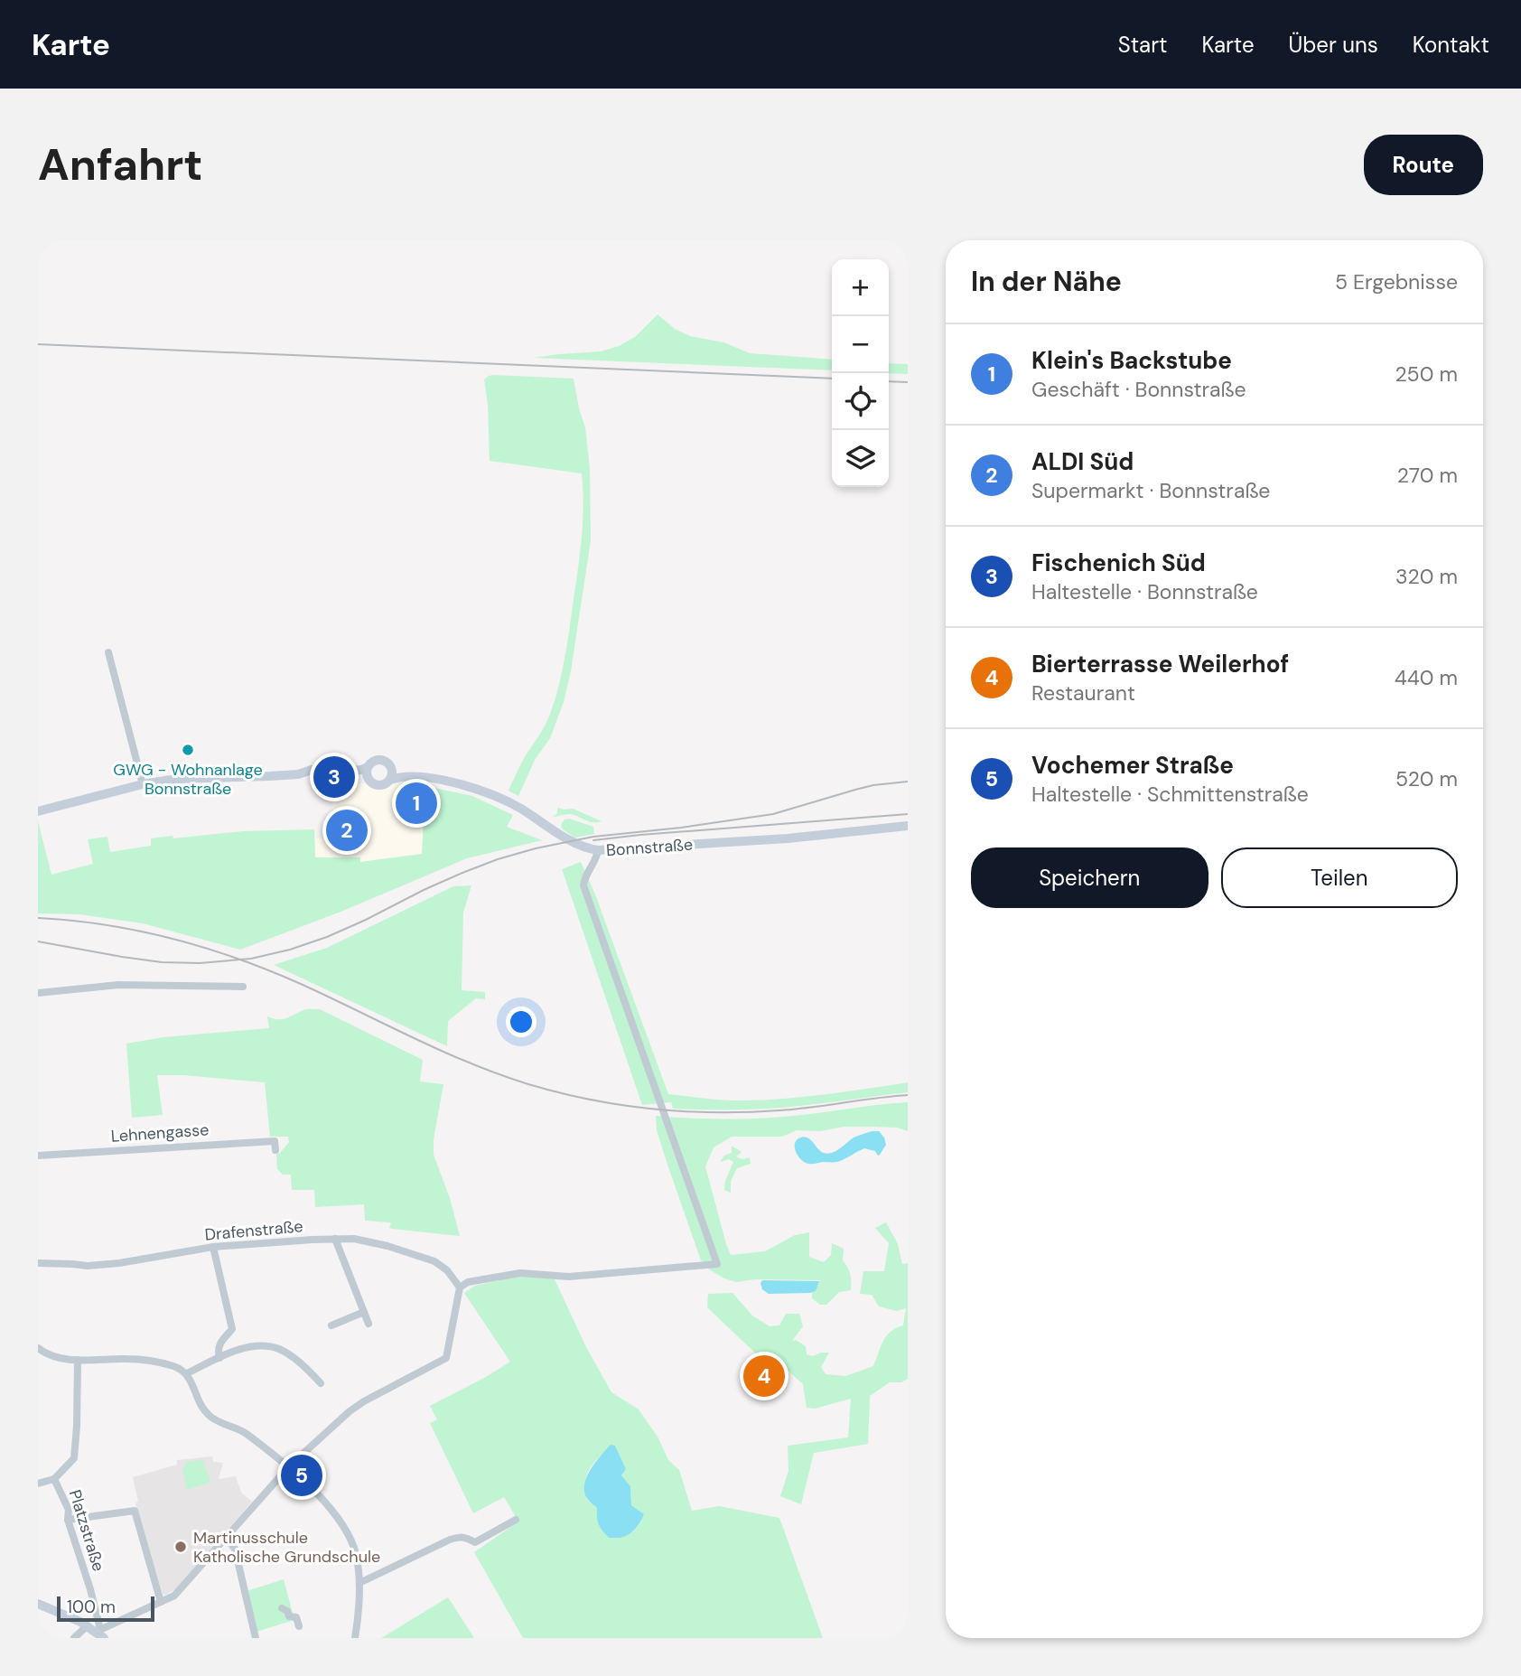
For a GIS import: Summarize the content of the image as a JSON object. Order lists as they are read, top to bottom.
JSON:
{
  "streets": {
    "main road": ["Bonnstraße"],
    "street": ["Lehnengasse", "Drafenstraße", "Platzstraße"]
  },
  "places": ["GWG - Wohnanlage Bonnstraße", "Martinusschule Katholische Grundschule"],
  "scale_bar": "100 m",
  "page": {
    "header": "Karte",
    "nav": [
      "Start",
      "Karte",
      "Über uns",
      "Kontakt"
    ],
    "buttons": [
      "Route",
      ["Speichern", "Teilen"]
    ],
    "title": "Anfahrt",
    "heading": ["In der Nähe", "5 Ergebnisse"],
    "map_buttons": ["+", "−"],
    "list": [
      {
        "mark": "1",
        "name": "Klein's Backstube",
        "note": "Geschäft · Bonnstraße",
        "value": "250 m"
      },
      {
        "mark": "2",
        "name": "ALDI Süd",
        "note": "Supermarkt · Bonnstraße",
        "value": "270 m"
      },
      {
        "mark": "3",
        "name": "Fischenich Süd",
        "note": "Haltestelle · Bonnstraße",
        "value": "320 m"
      },
      {
        "mark": "4",
        "name": "Bierterrasse Weilerhof",
        "note": "Restaurant",
        "value": "440 m"
      },
      {
        "mark": "5",
        "name": "Vochemer Straße",
        "note": "Haltestelle · Schmittenstraße",
        "value": "520 m"
      }
    ],
    "pins": [
      "3",
      "1",
      "2",
      "4",
      "5"
    ],
    "scale": "100 m"
  }
}
